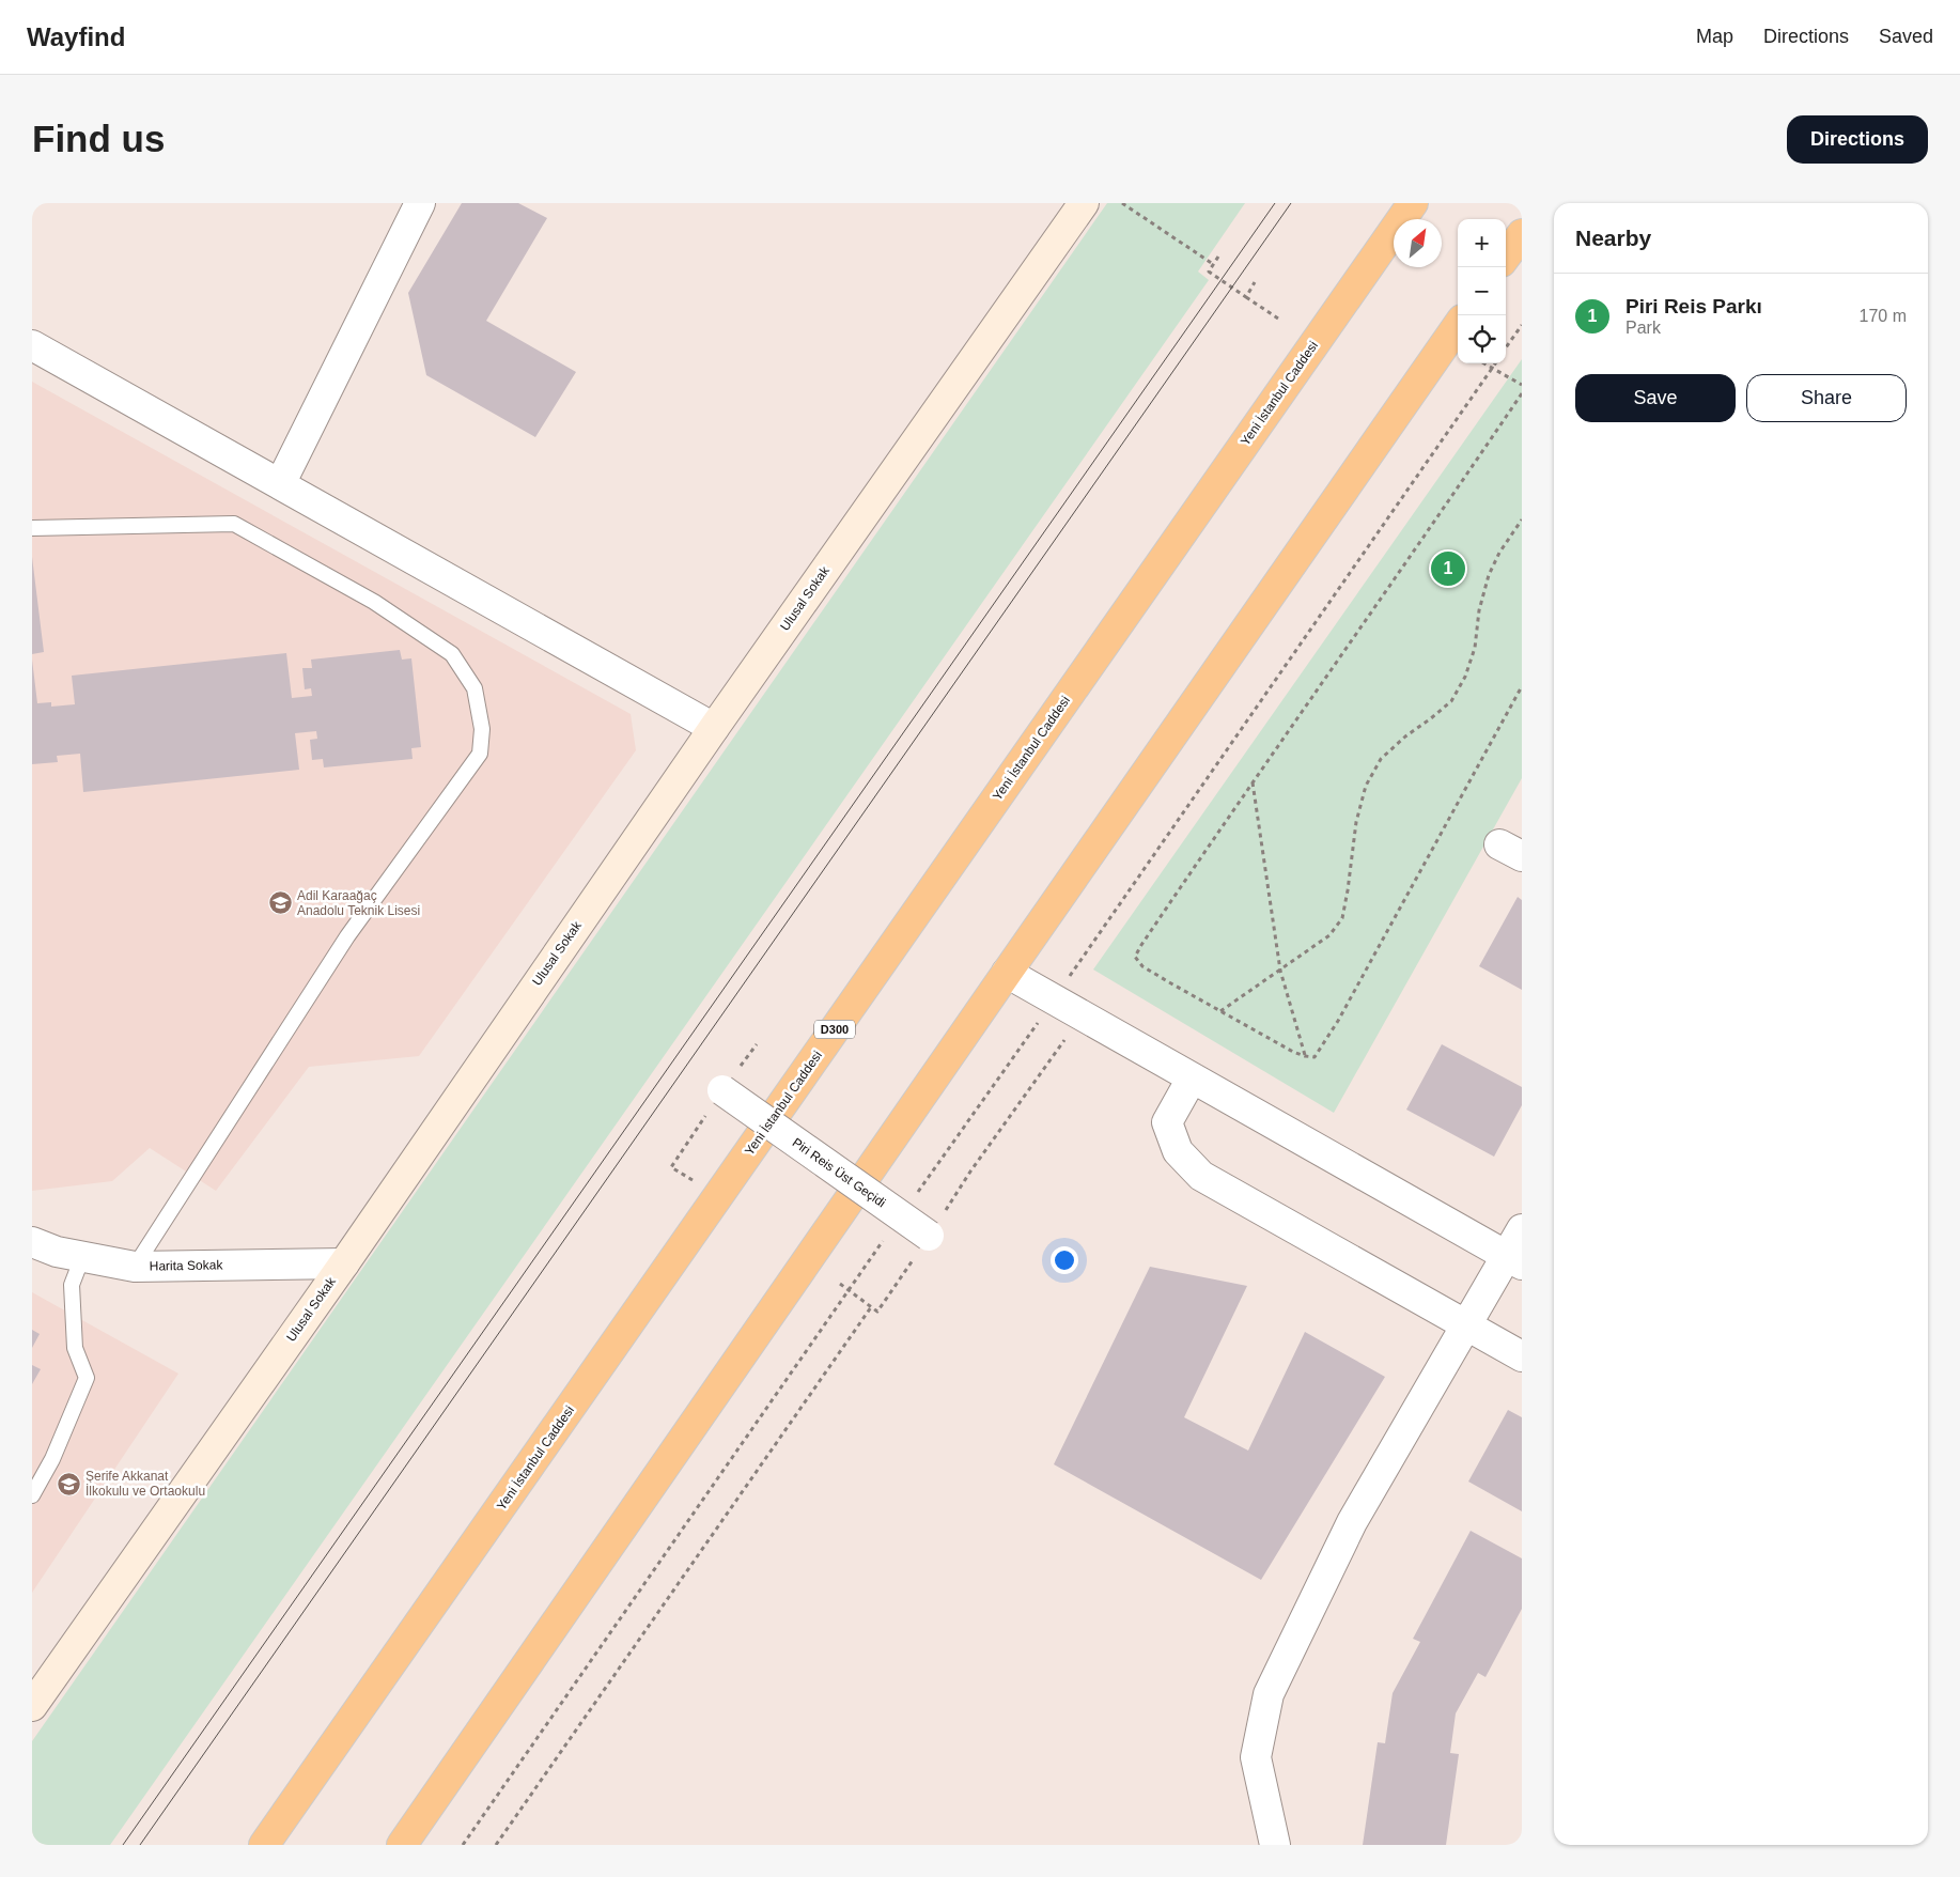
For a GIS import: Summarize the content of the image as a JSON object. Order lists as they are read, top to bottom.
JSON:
{
  "streets": {
    "highway": ["Yeni İstanbul Caddesi", "D300"],
    "street": ["Ulusal Sokak", "Piri Reis Üst Geçidi", "Harita Sokak"]
  },
  "crossings": [
    ["Ulusal Sokak", "Harita Sokak"]
  ],
  "places": {
    "school or university": ["Adil Karaağaç Anadolu Teknik Lisesi", "Şerife Akkanat İlkokulu ve Ortaokulu"]
  },
  "north": "top right",
  "page": {
    "header": "Wayfind",
    "nav": ["Map", "Directions", "Saved"],
    "buttons": [
      "Directions",
      ["Save", "Share"]
    ],
    "title": "Find us",
    "heading": "Nearby",
    "map_buttons": ["+", "−"],
    "list": [
      {
        "mark": "1",
        "name": "Piri Reis Parkı",
        "note": "Park",
        "value": "170 m"
      }
    ],
    "pins": "1"
  }
}
